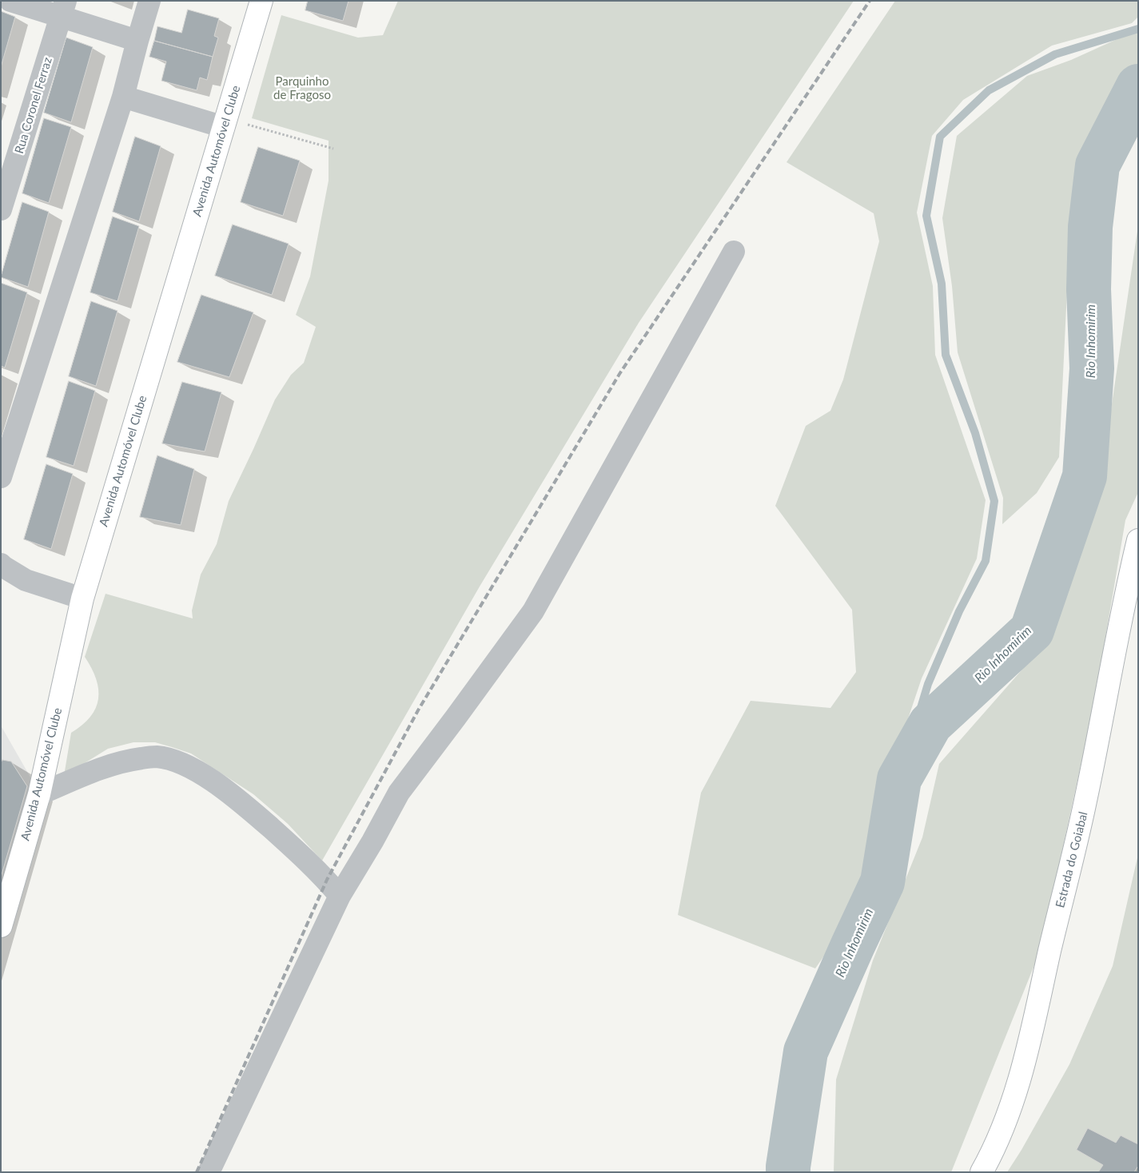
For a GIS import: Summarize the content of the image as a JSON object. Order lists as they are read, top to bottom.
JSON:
{
  "streets": {
    "main road": ["Avenida Automóvel Clube", "Estrada do Goiabal"],
    "street": ["Rua Coronel Ferraz"]
  },
  "water": ["Rio Inhomirim"],
  "parks": ["Parquinho de Fragoso"]
}
